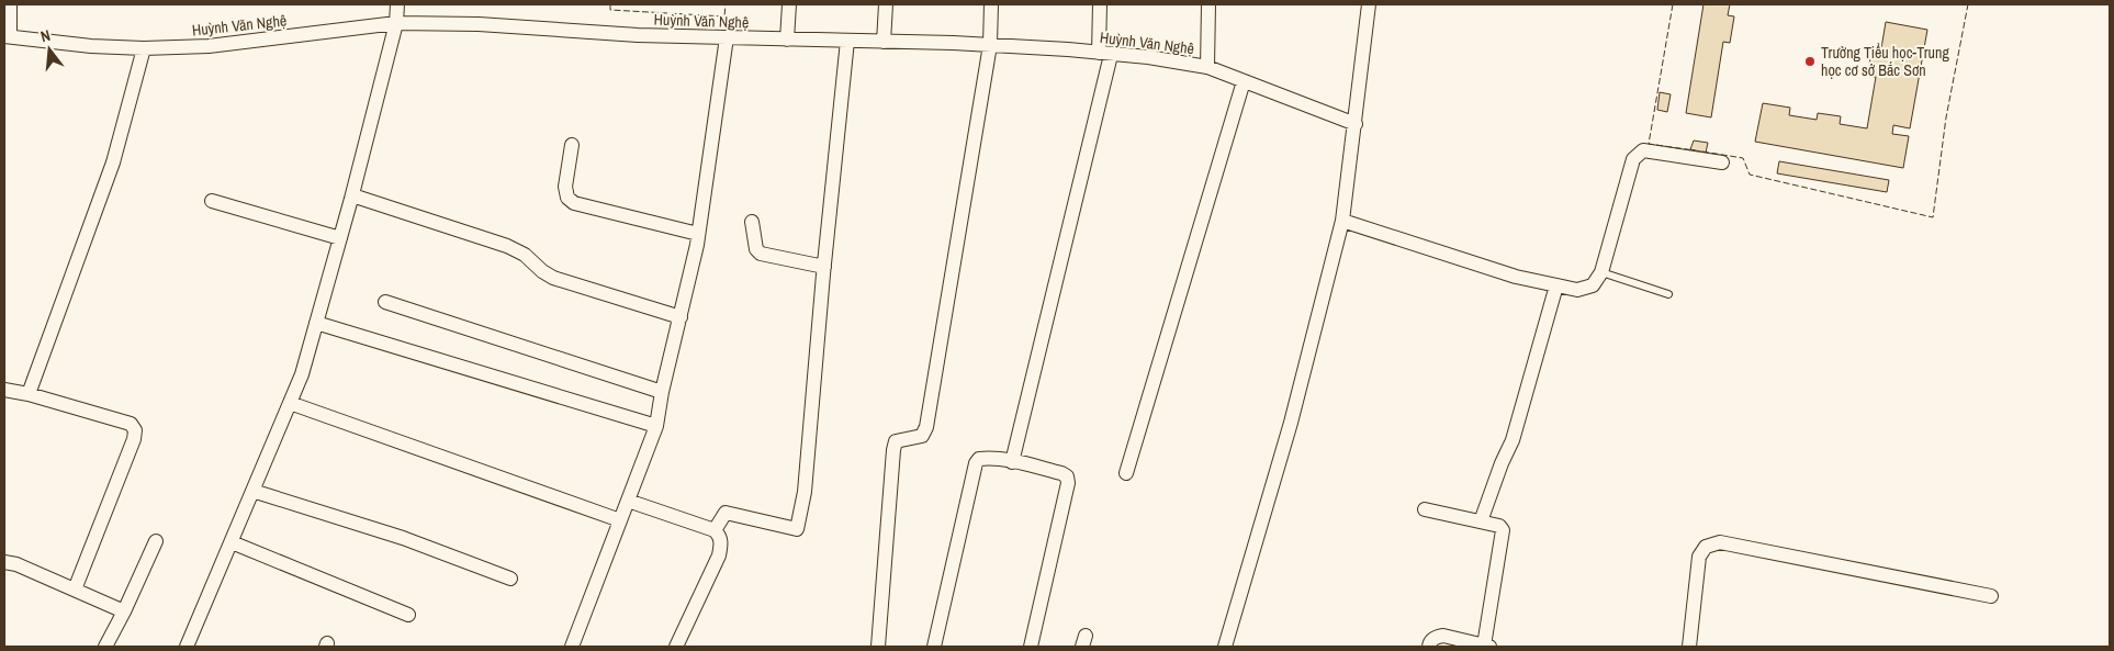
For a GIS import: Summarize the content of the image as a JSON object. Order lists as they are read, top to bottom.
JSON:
{
  "streets": {
    "street": ["Huỳnh Văn Nghệ"]
  },
  "places": ["Trường Tiểu học-Trung học cơ sở Bắc Sơn"],
  "north": "top"
}
